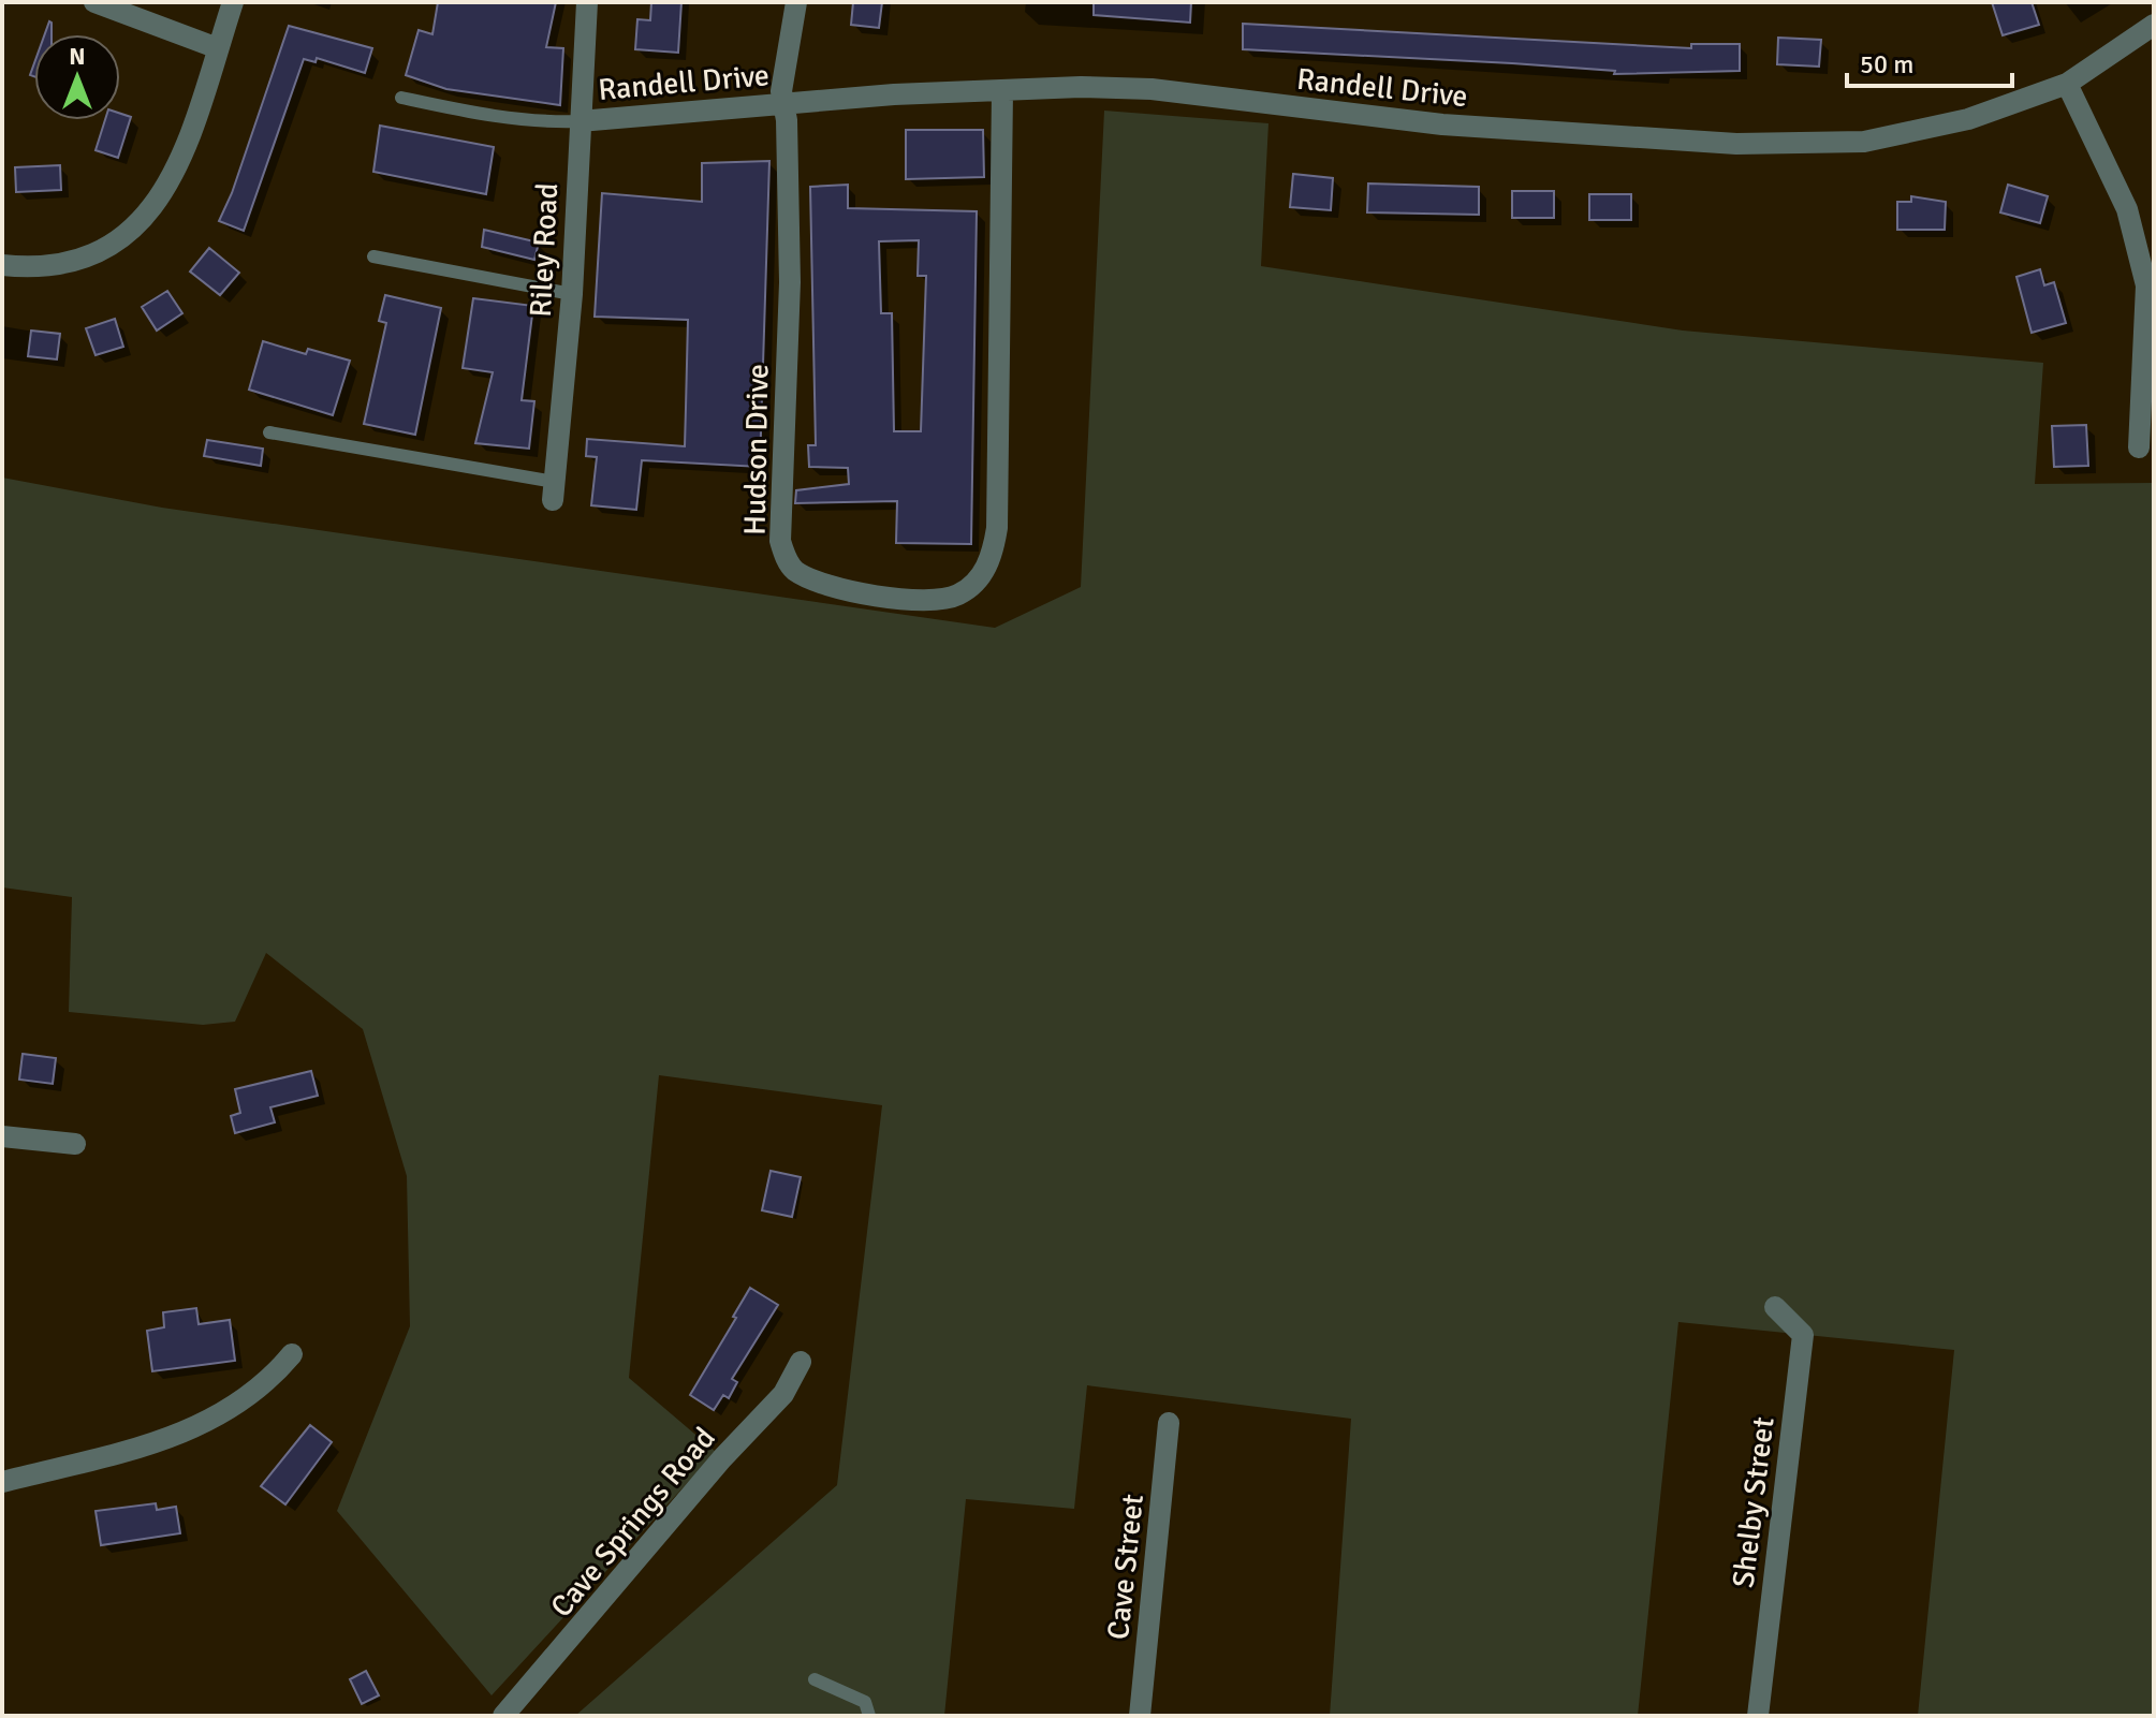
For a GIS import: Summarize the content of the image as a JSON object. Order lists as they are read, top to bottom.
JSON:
{
  "streets": {
    "street": [
      "Randell Drive",
      "Riley Road",
      "Hudson Drive",
      "Shelby Street",
      "Cave Springs Road",
      "Cave Street"
    ]
  },
  "crossings": [
    ["Randell Drive", "Riley Road"],
    ["Randell Drive", "Hudson Drive"]
  ],
  "scale_bar": "50 m",
  "north": "top"
}
